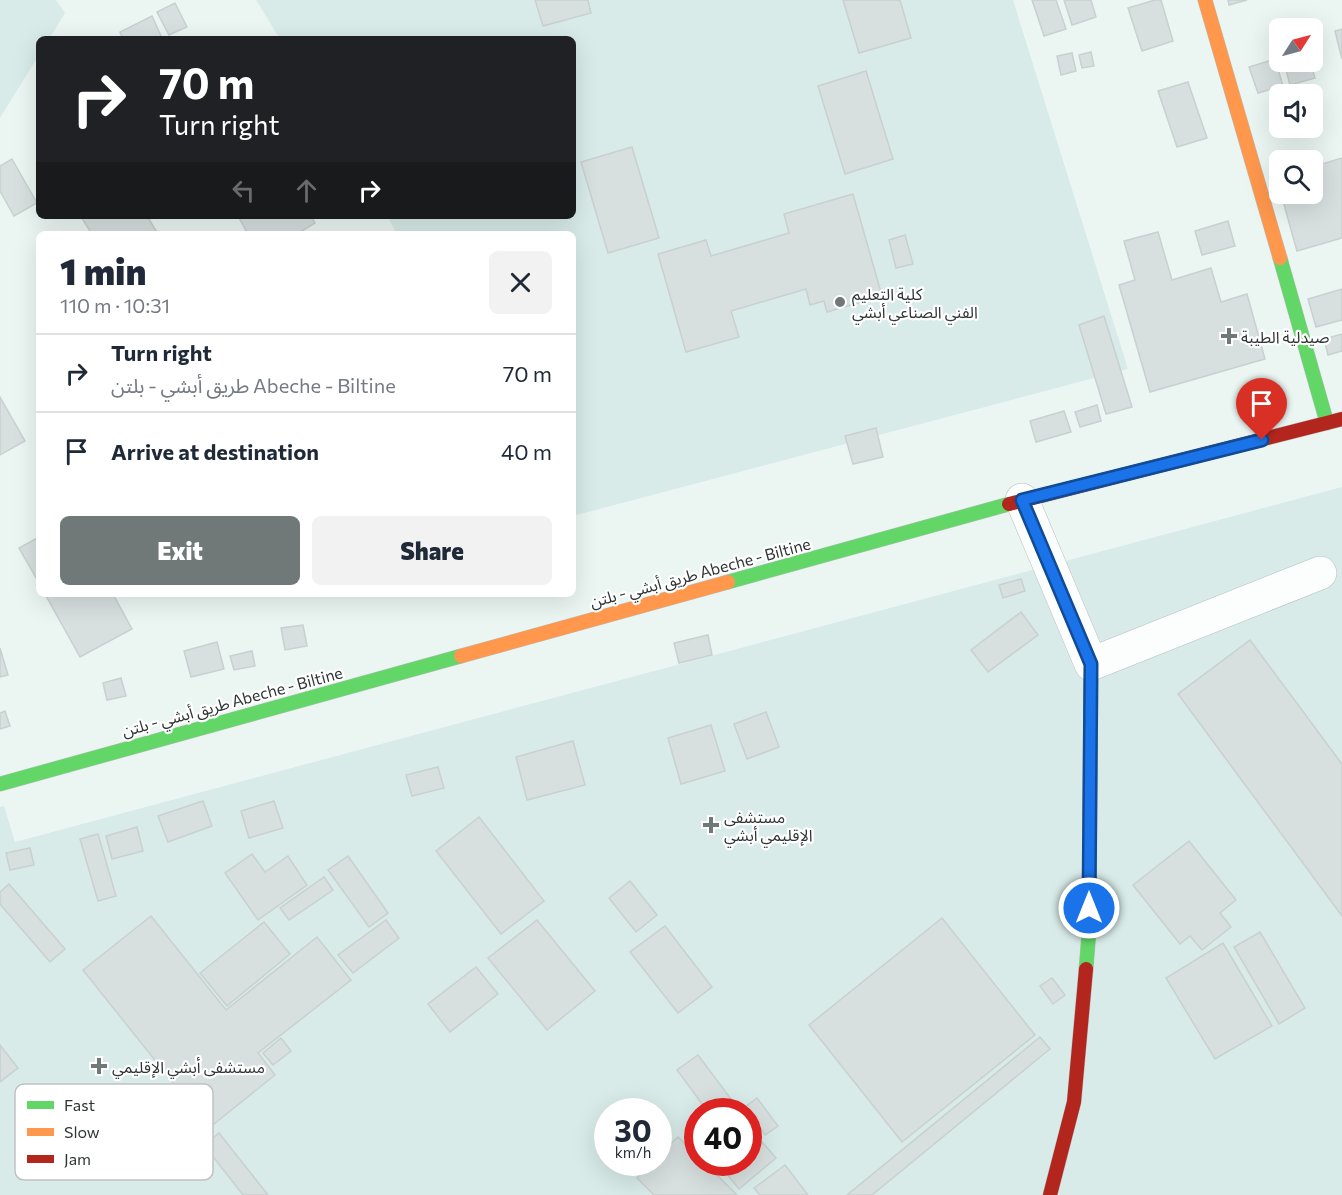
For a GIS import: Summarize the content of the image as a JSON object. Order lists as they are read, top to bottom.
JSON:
{
  "streets": {
    "main road": ["طريق أبشي - بلتن Abeche - Biltine"]
  },
  "places": {
    "other": ["كلية التعليم الفني الصناعي أبشي"],
    "health": ["صيدلية الطيبة", "مستشفى الإقليمي أبشي", "مستشفى أبشي الإقليمي"]
  },
  "legend": ["Fast", "Slow", "Jam"],
  "north": "top right",
  "page": {
    "turn": ["70 m", "Turn right"],
    "heading": ["1 min", "110 m · 10:31"],
    "list": [
      {
        "name": "Turn right",
        "note": "طريق أبشي - بلتن Abeche - Biltine",
        "value": "70 m"
      },
      {
        "name": "Arrive at destination",
        "value": "40 m"
      }
    ],
    "buttons": ["Exit", "Share"],
    "speed": "30 km/h",
    "limit": "40"
  }
}
